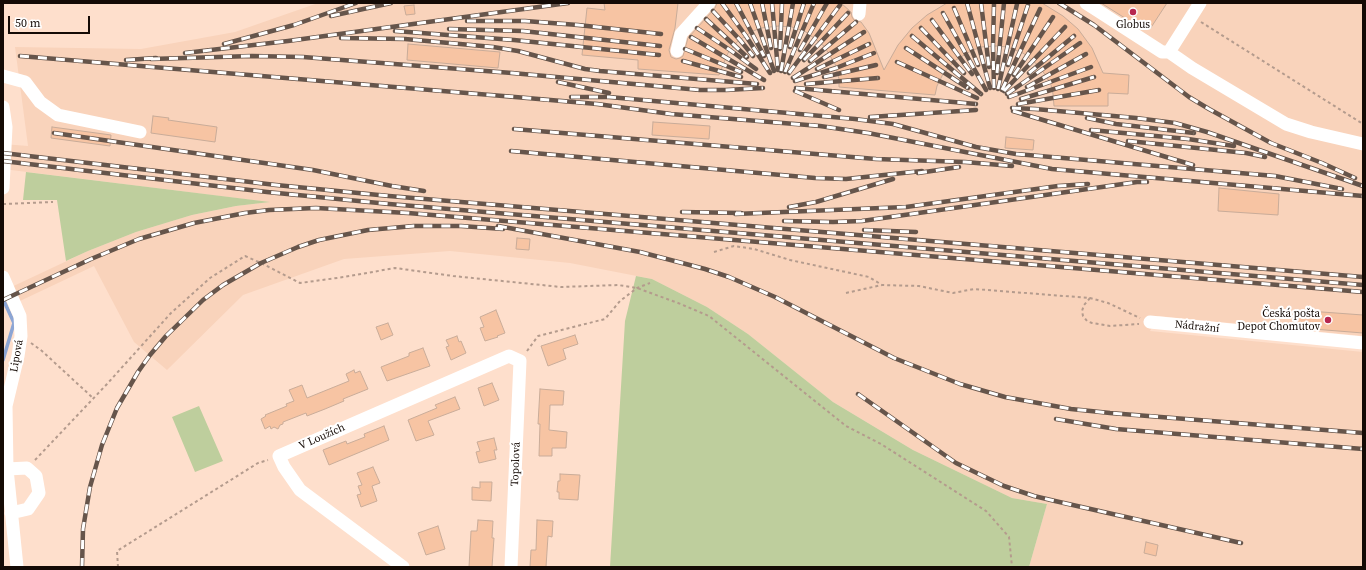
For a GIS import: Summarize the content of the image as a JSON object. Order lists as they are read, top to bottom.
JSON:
{
  "streets": {
    "street": [
      "Nádražní",
      "Lipová",
      "V Loužích",
      "Topolová"
    ]
  },
  "crossings": [
    ["V Loužích", "Topolová"]
  ],
  "places": ["Globus", "Česká pošta Depot Chomutov"],
  "scale_bar": "50 m"
}
